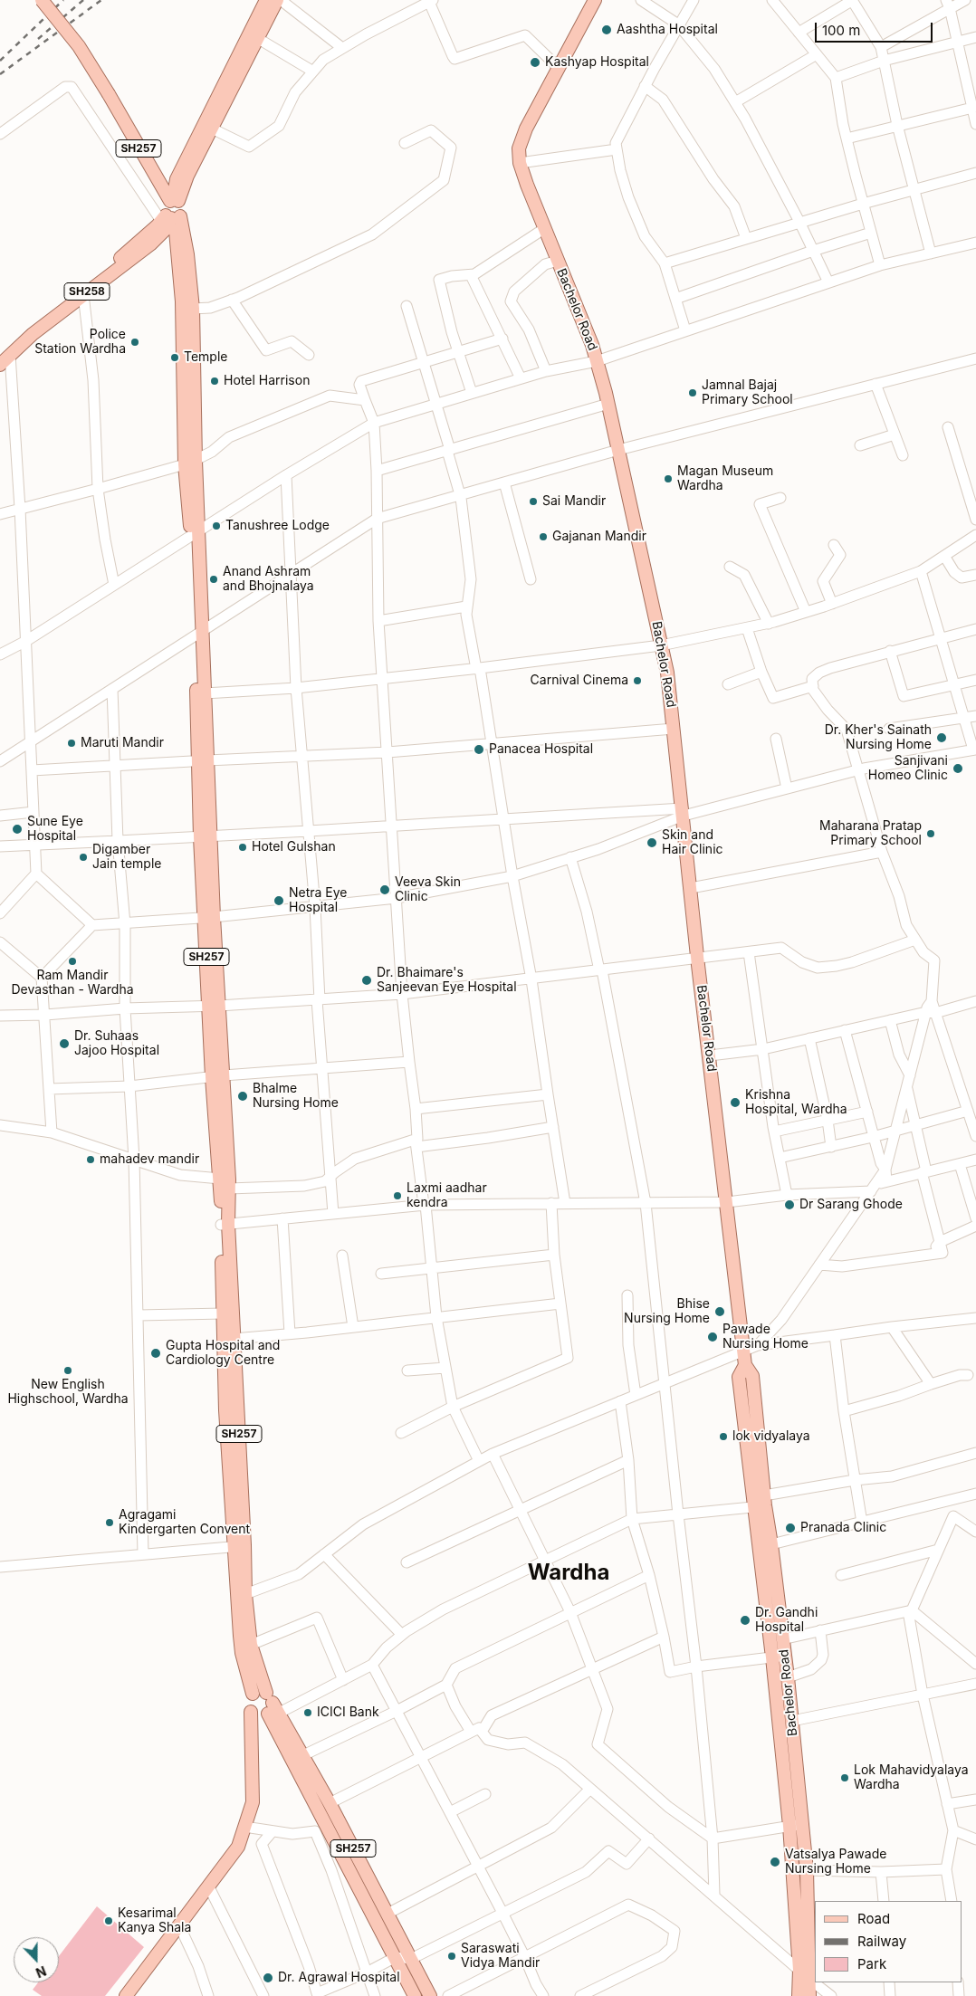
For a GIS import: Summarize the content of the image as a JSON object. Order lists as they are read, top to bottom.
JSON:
{
  "streets": {
    "main road": ["SH257", "SH258", "Bachelor Road"]
  },
  "crossings": [
    ["SH257", "SH258"]
  ],
  "districts": ["Wardha"],
  "places": [
    "Aashtha Hospital",
    "Kashyap Hospital",
    "Police Station Wardha",
    "Temple",
    "Hotel Harrison",
    "Jamnal Bajaj Primary School",
    "Magan Museum Wardha",
    "Sai Mandir",
    "Tanushree Lodge",
    "Gajanan Mandir",
    "Anand Ashram and Bhojnalaya",
    "Carnival Cinema",
    "Dr. Kher's Sainath Nursing Home",
    "Maruti Mandir",
    "Panacea Hospital",
    "Sanjivani Homeo Clinic",
    "Sune Eye Hospital",
    "Maharana Pratap Primary School",
    "Skin and Hair Clinic",
    "Hotel Gulshan",
    "Digamber Jain temple",
    "Veeva Skin Clinic",
    "Netra Eye Hospital",
    "Ram Mandir Devasthan - Wardha",
    "Dr. Bhaimare's Sanjeevan Eye Hospital",
    "Dr. Suhaas Jajoo Hospital",
    "Bhalme Nursing Home",
    "Krishna Hospital, Wardha",
    "mahadev mandir",
    "Laxmi aadhar kendra",
    "Dr Sarang Ghode",
    "Bhise Nursing Home",
    "Pawade Nursing Home",
    "Gupta Hospital and Cardiology Centre",
    "New English Highschool, Wardha",
    "lok vidyalaya",
    "Agragami Kindergarten Convent",
    "Pranada Clinic",
    "Dr. Gandhi Hospital",
    "ICICI Bank",
    "Lok Mahavidyalaya Wardha",
    "Vatsalya Pawade Nursing Home",
    "Kesarimal Kanya Shala",
    "Saraswati Vidya Mandir",
    "Dr. Agrawal Hospital"
  ],
  "legend": ["Road", "Railway", "Park"],
  "scale_bar": "100 m",
  "north": "bottom"
}
